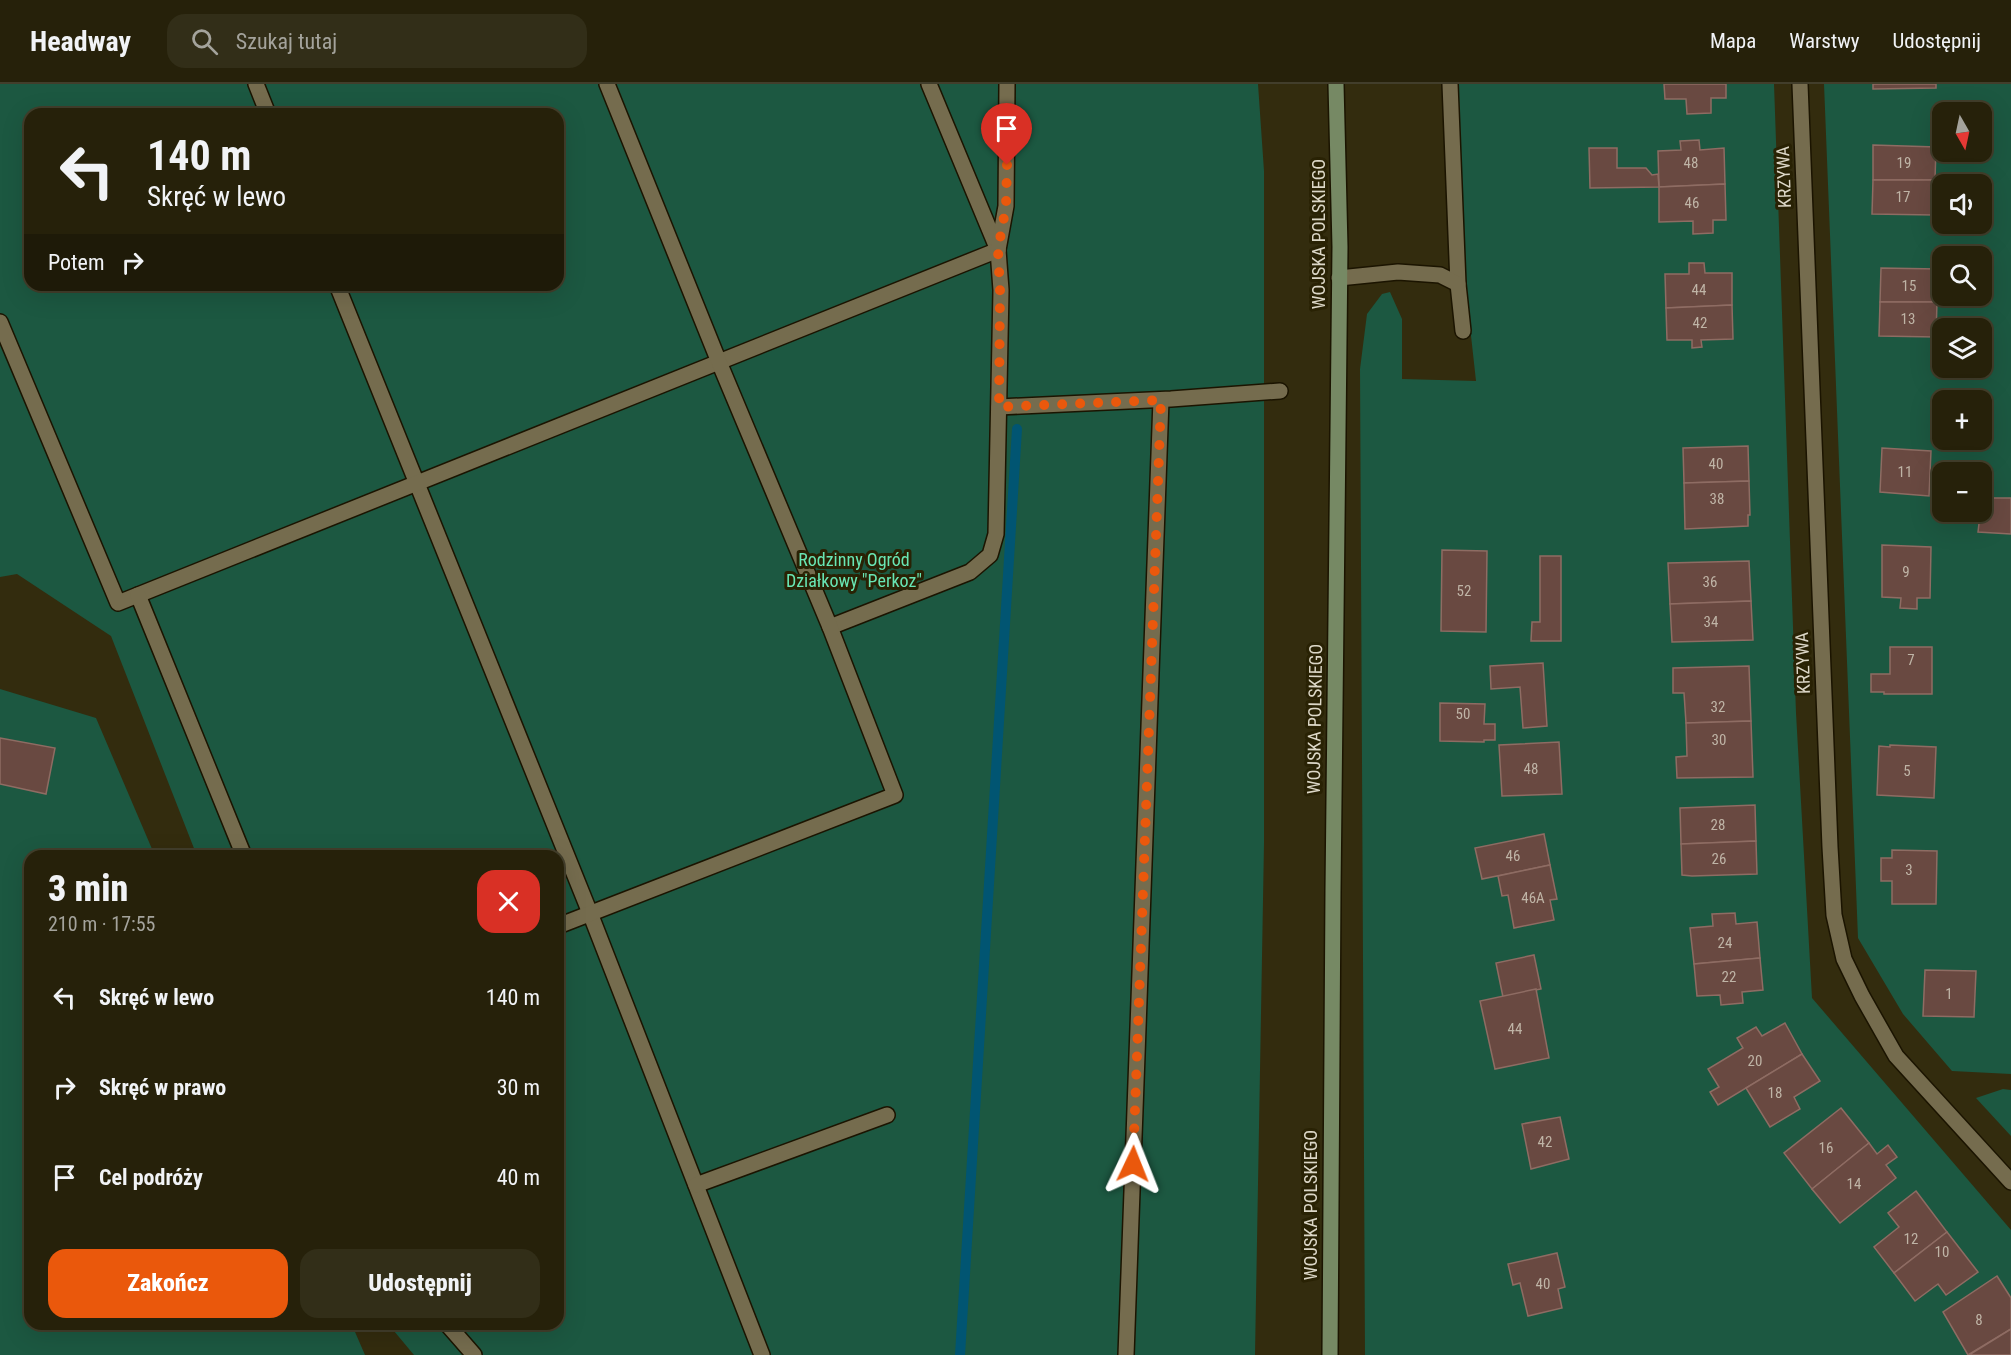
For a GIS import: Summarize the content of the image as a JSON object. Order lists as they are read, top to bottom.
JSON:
{
  "streets": {
    "street": ["KRZYWA", "WOJSKA POLSKIEGO"]
  },
  "parks": ["Rodzinny Ogród Działkowy \"Perkoz\""],
  "house_numbers": [
    "48",
    "19",
    "17",
    "46",
    "15",
    "44",
    "13",
    "42",
    "40",
    "11",
    "38",
    "9",
    "36",
    "52",
    "34",
    "7",
    "32",
    "50",
    "30",
    "48",
    "5",
    "28",
    "46",
    "26",
    "3",
    "46A",
    "24",
    "22",
    "1",
    "44",
    "20",
    "18",
    "42",
    "16",
    "14",
    "12",
    "10",
    "40",
    "8"
  ],
  "north": "bottom",
  "page": {
    "header": "Headway",
    "search": "Szukaj tutaj",
    "nav": ["Mapa", "Warstwy", "Udostępnij"],
    "map_buttons": ["+", "−"],
    "turn": ["140 m", "Skręć w lewo"],
    "then": "Potem",
    "heading": ["3 min", "210 m · 17:55"],
    "list": [
      {
        "name": "Skręć w lewo",
        "value": "140 m"
      },
      {
        "name": "Skręć w prawo",
        "value": "30 m"
      },
      {
        "name": "Cel podróży",
        "value": "40 m"
      }
    ],
    "buttons": ["Zakończ", "Udostępnij"]
  }
}
